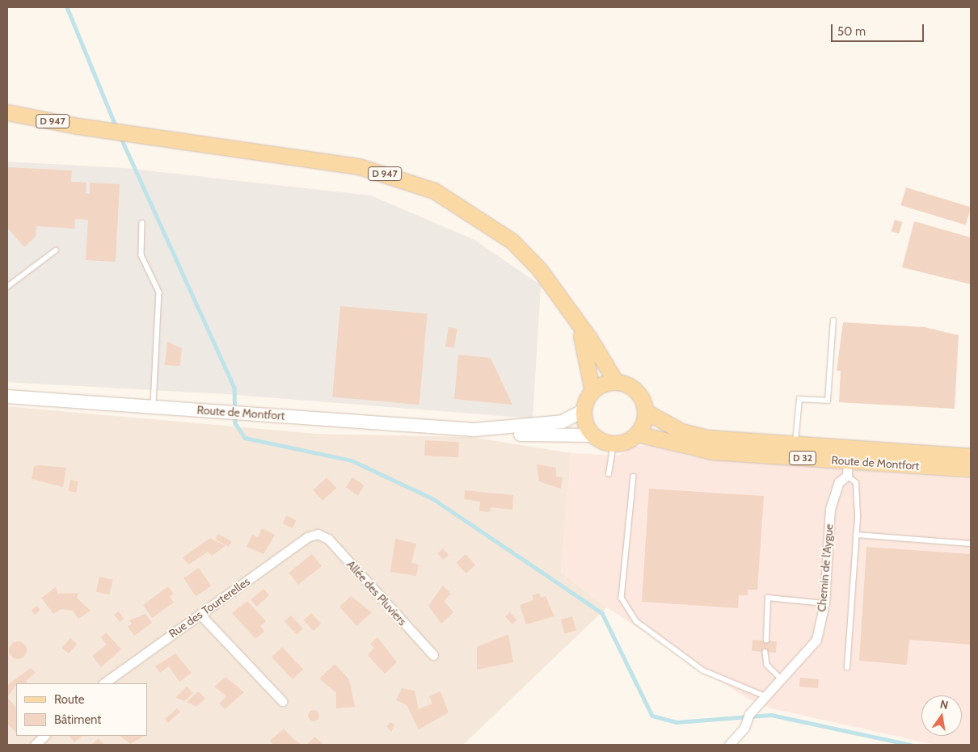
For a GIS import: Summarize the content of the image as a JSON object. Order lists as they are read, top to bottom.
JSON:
{
  "streets": {
    "main road": ["D 947", "Route de Montfort", "D 32"],
    "street": ["Chemin de l'Aygue", "Allée des Pluviers", "Rue des Tourterelles"]
  },
  "crossings": [
    ["D 947", "Route de Montfort"],
    ["Route de Montfort", "Chemin de l'Aygue"],
    ["Allée des Pluviers", "Rue des Tourterelles"]
  ],
  "legend": ["Route", "Bâtiment"],
  "scale_bar": "50 m",
  "north": "top"
}
